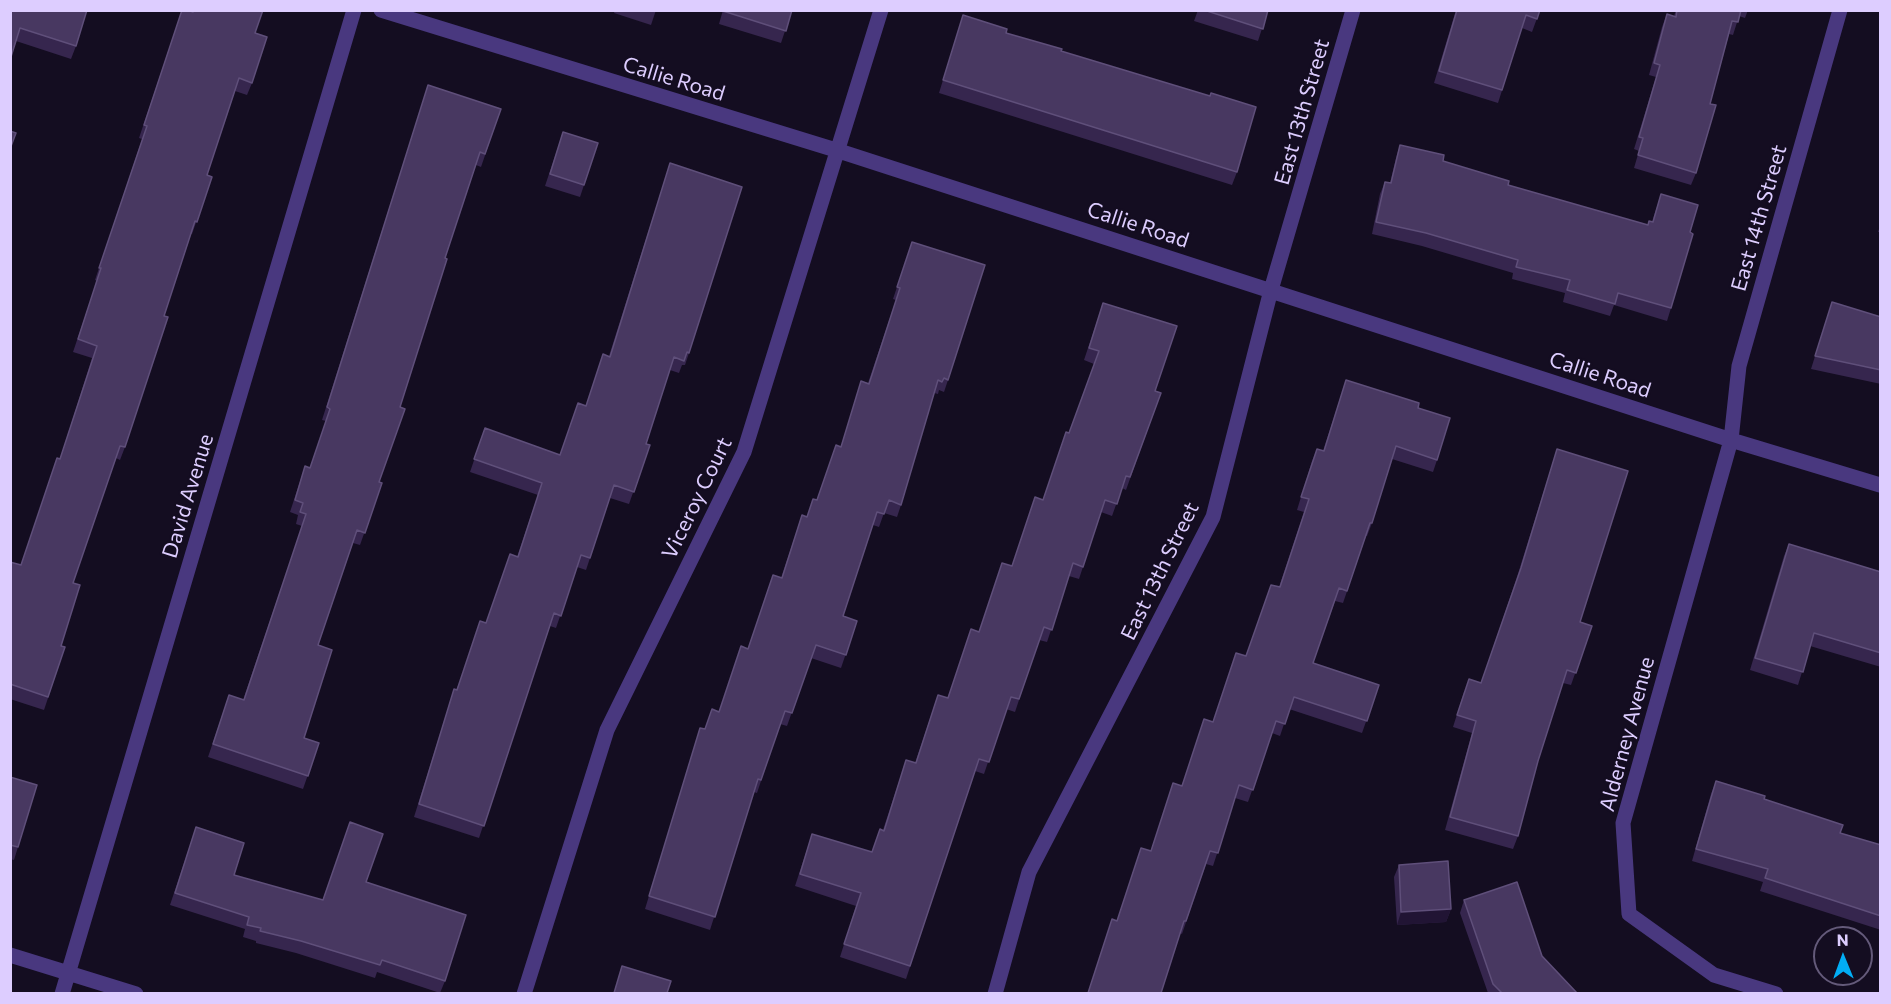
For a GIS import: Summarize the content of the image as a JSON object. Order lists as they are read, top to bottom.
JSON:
{
  "streets": {
    "street": [
      "Callie Road",
      "East 13th Street",
      "East 14th Street",
      "David Avenue",
      "Viceroy Court",
      "Alderney Avenue"
    ]
  },
  "crossings": [
    ["Callie Road", "East 13th Street"],
    ["Callie Road", "East 14th Street"],
    ["Callie Road", "Viceroy Court"],
    ["Callie Road", "Alderney Avenue"],
    ["East 14th Street", "Alderney Avenue"]
  ],
  "north": "top"
}
